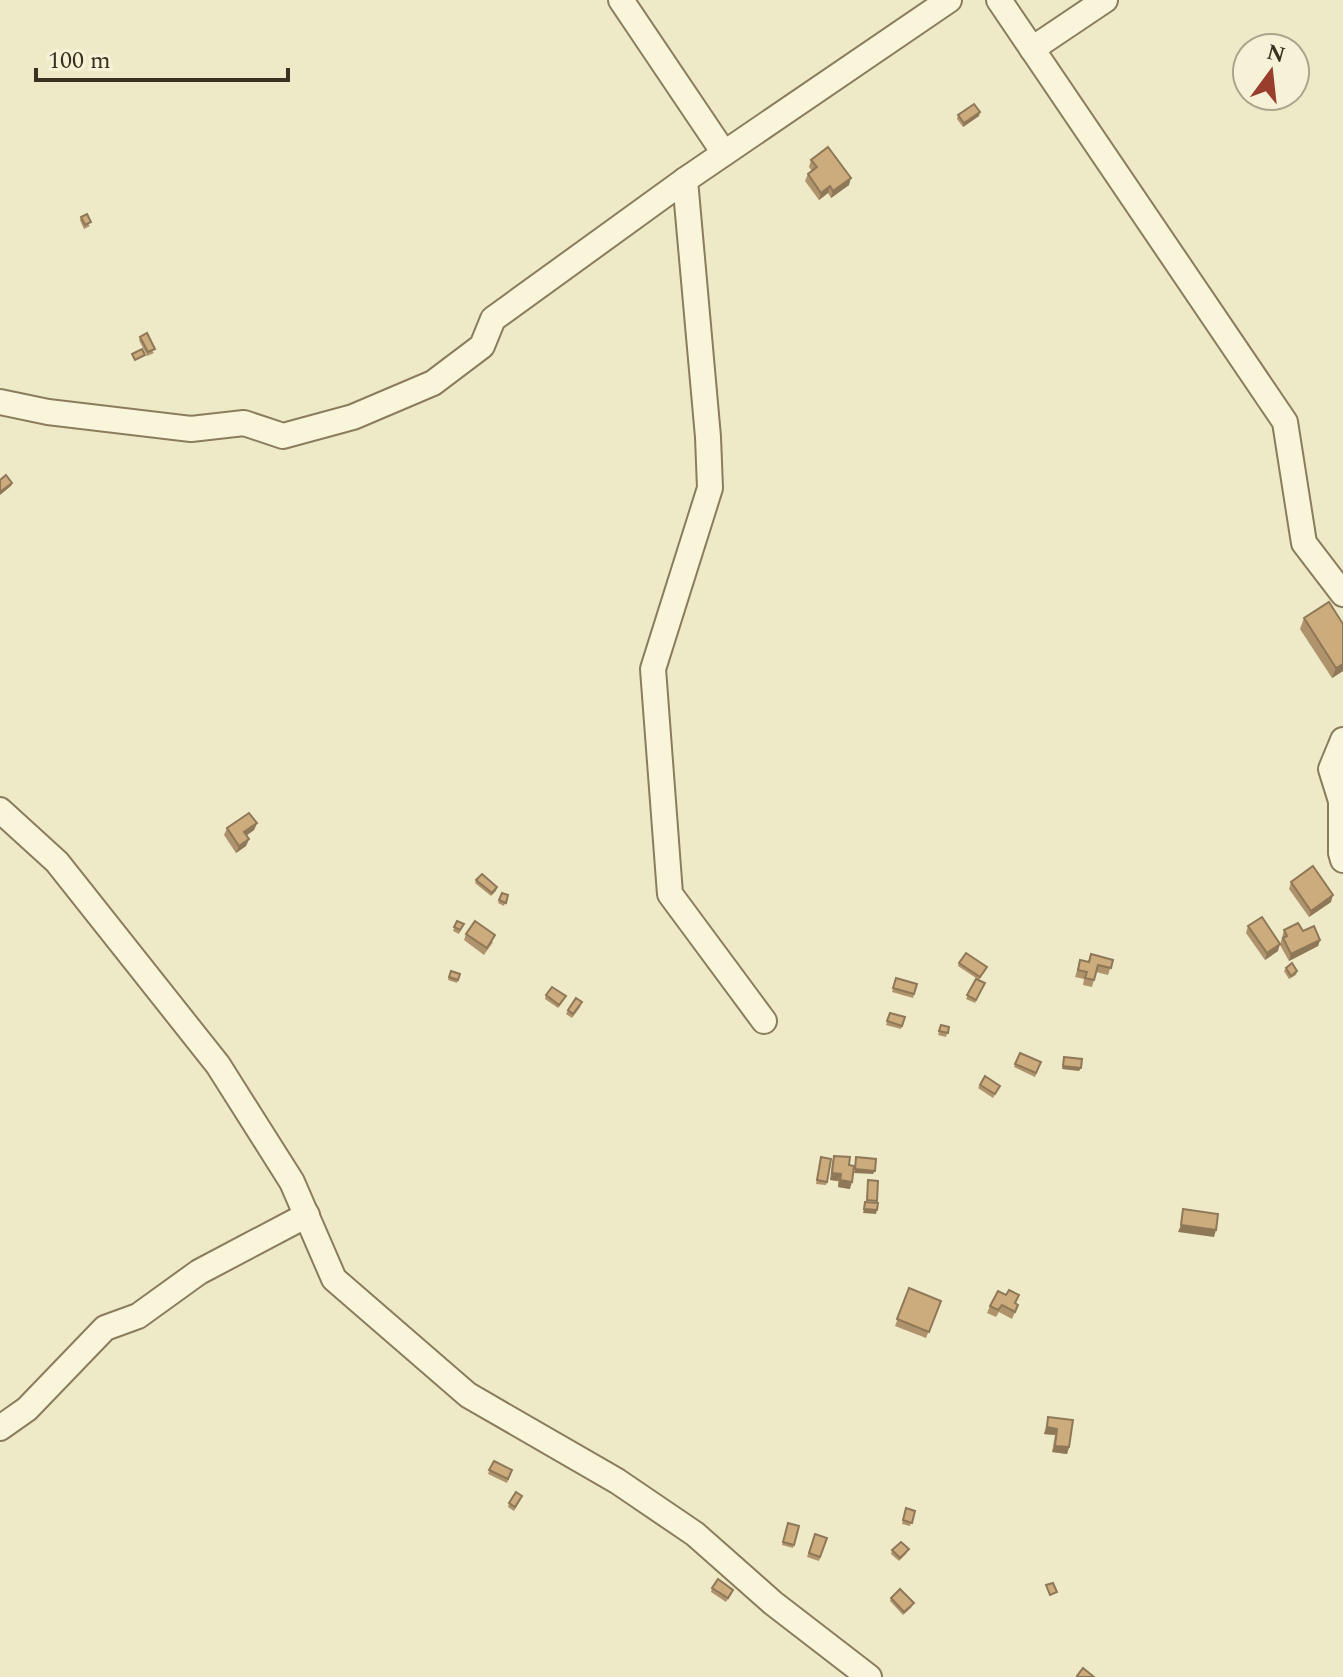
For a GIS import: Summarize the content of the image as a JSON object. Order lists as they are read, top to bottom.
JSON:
{
  "scale_bar": "100 m",
  "north": "top"
}
